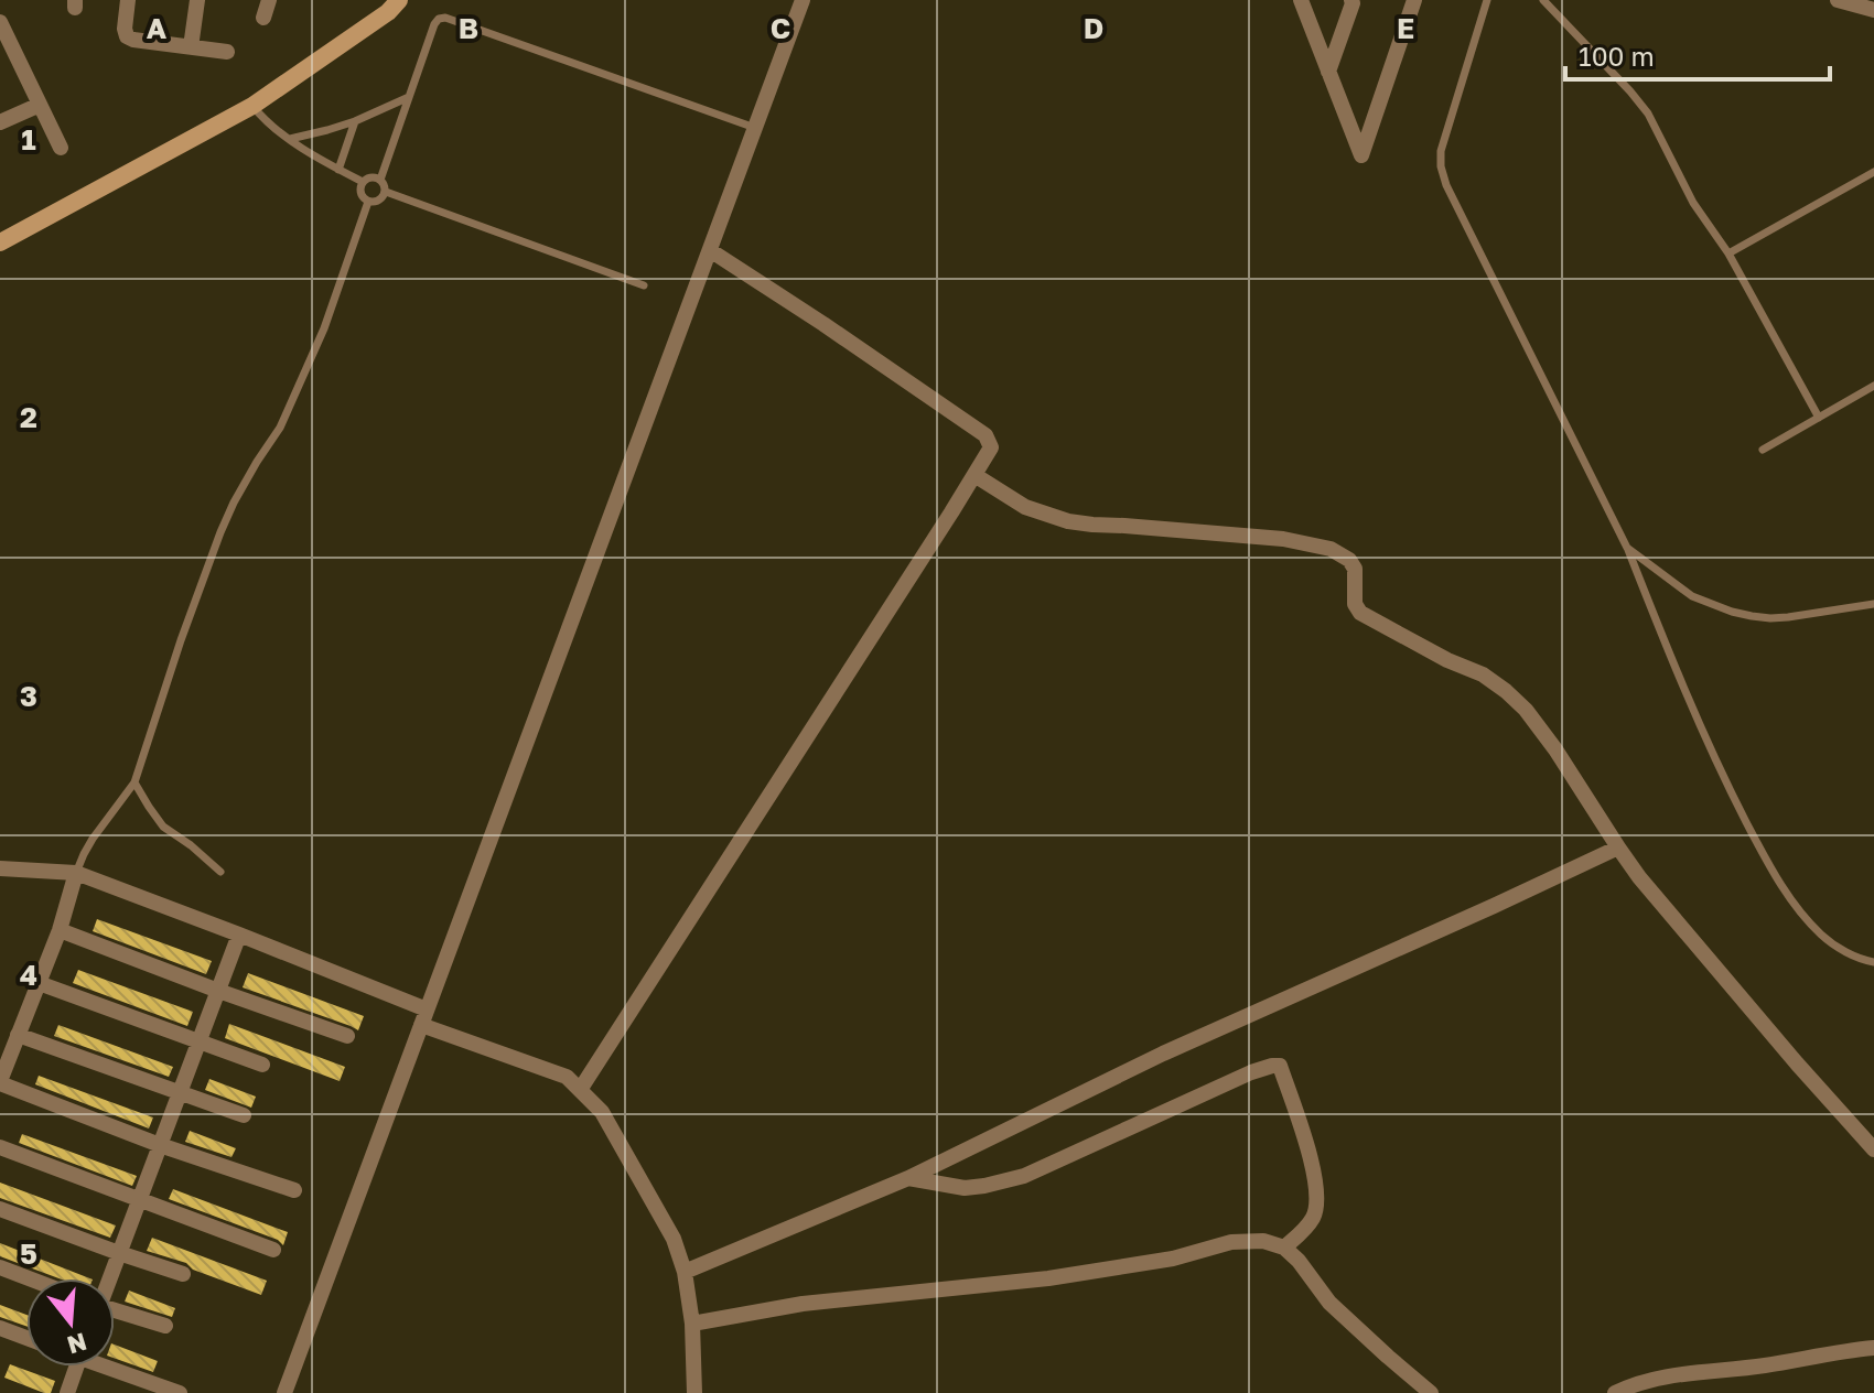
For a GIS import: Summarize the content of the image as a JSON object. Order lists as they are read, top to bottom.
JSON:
{
  "scale_bar": "100 m",
  "north": "bottom",
  "grid": {
    "columns": [
      "A",
      "B",
      "C",
      "D",
      "E"
    ],
    "rows": [
      "1",
      "2",
      "3",
      "4",
      "5"
    ]
  }
}
